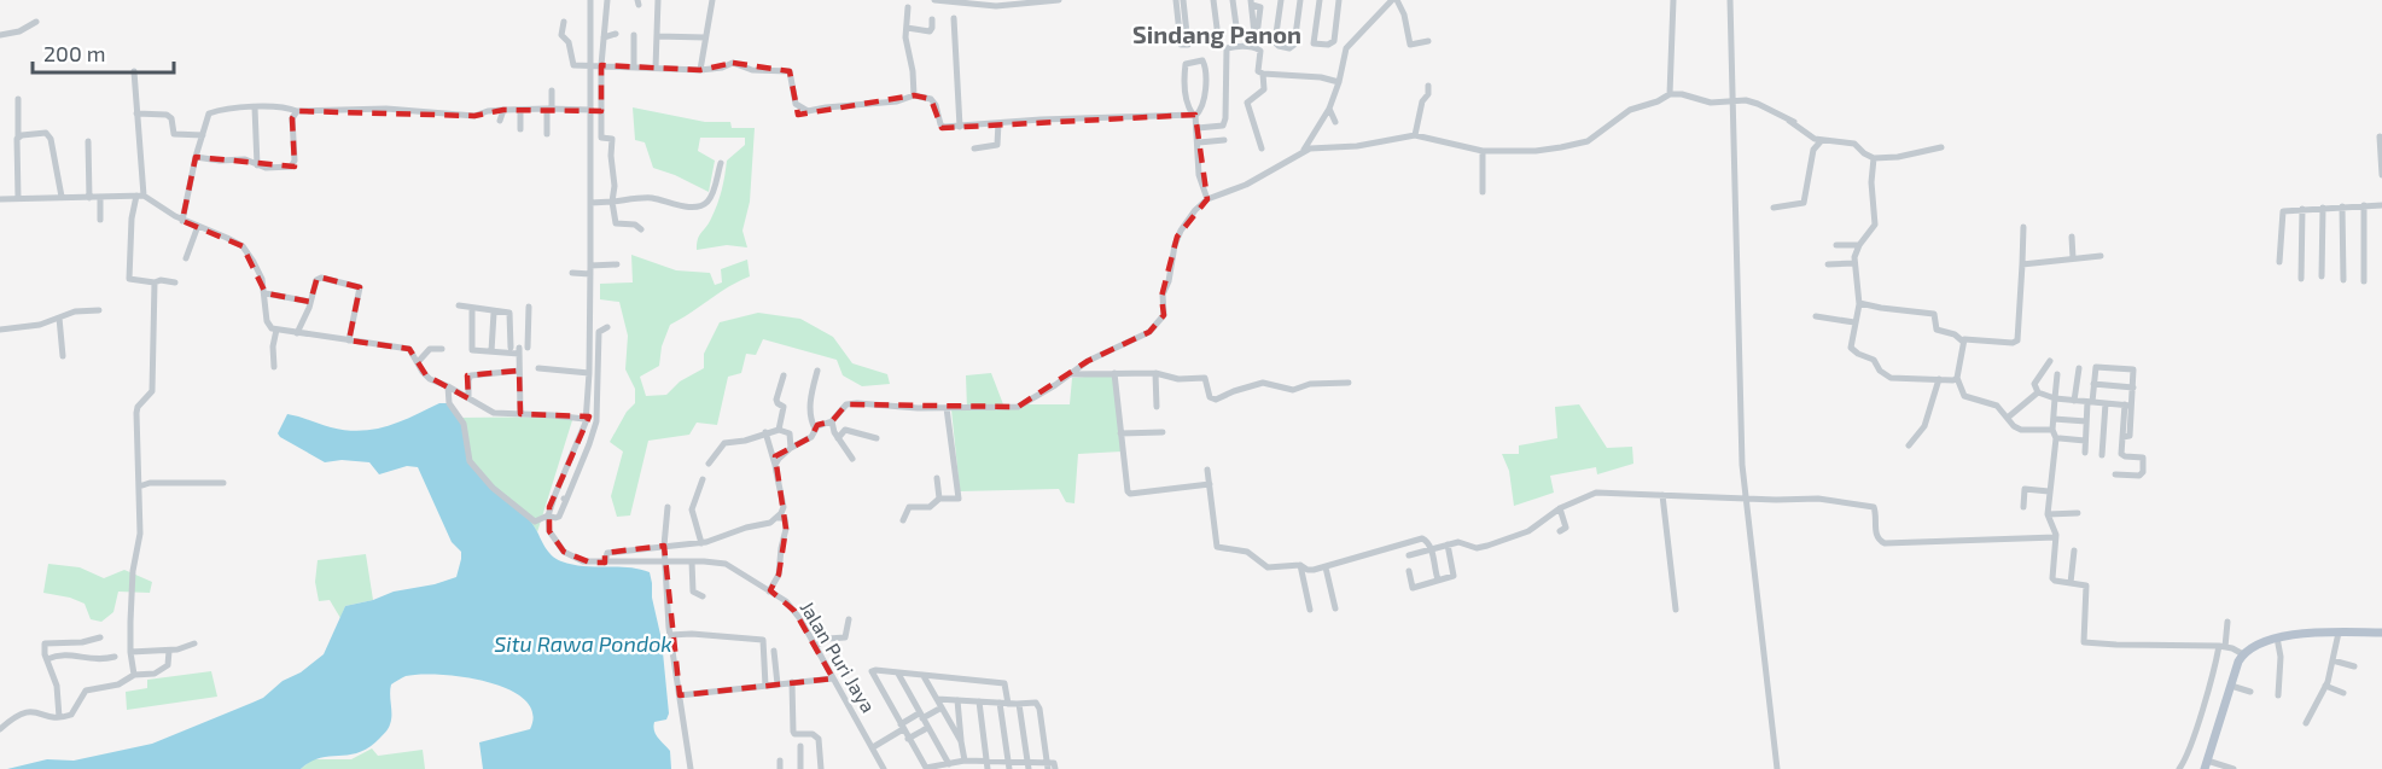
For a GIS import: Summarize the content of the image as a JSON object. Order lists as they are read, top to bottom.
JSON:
{
  "streets": {
    "street": ["Jalan Puri Jaya"]
  },
  "districts": ["Sindang Panon"],
  "water": ["Situ Rawa Pondok"],
  "scale_bar": "200 m"
}
